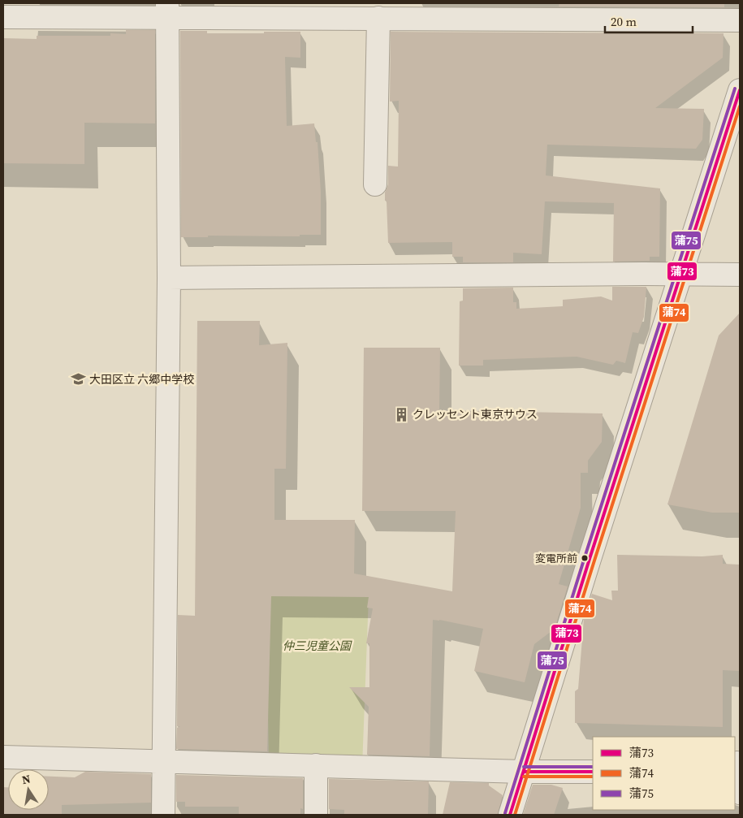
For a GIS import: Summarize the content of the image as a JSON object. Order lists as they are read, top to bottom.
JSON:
{
  "parks": ["仲三児童公園"],
  "places": {
    "school or university": ["大田区立 六郷中学校"],
    "building": ["クレッセント東京サウス"],
    "other": ["変電所前"]
  },
  "lines": ["transit line 蒲75", "transit line 蒲73", "transit line 蒲74"],
  "legend": ["蒲73", "蒲74", "蒲75"],
  "scale_bar": "20 m",
  "north": "top"
}
